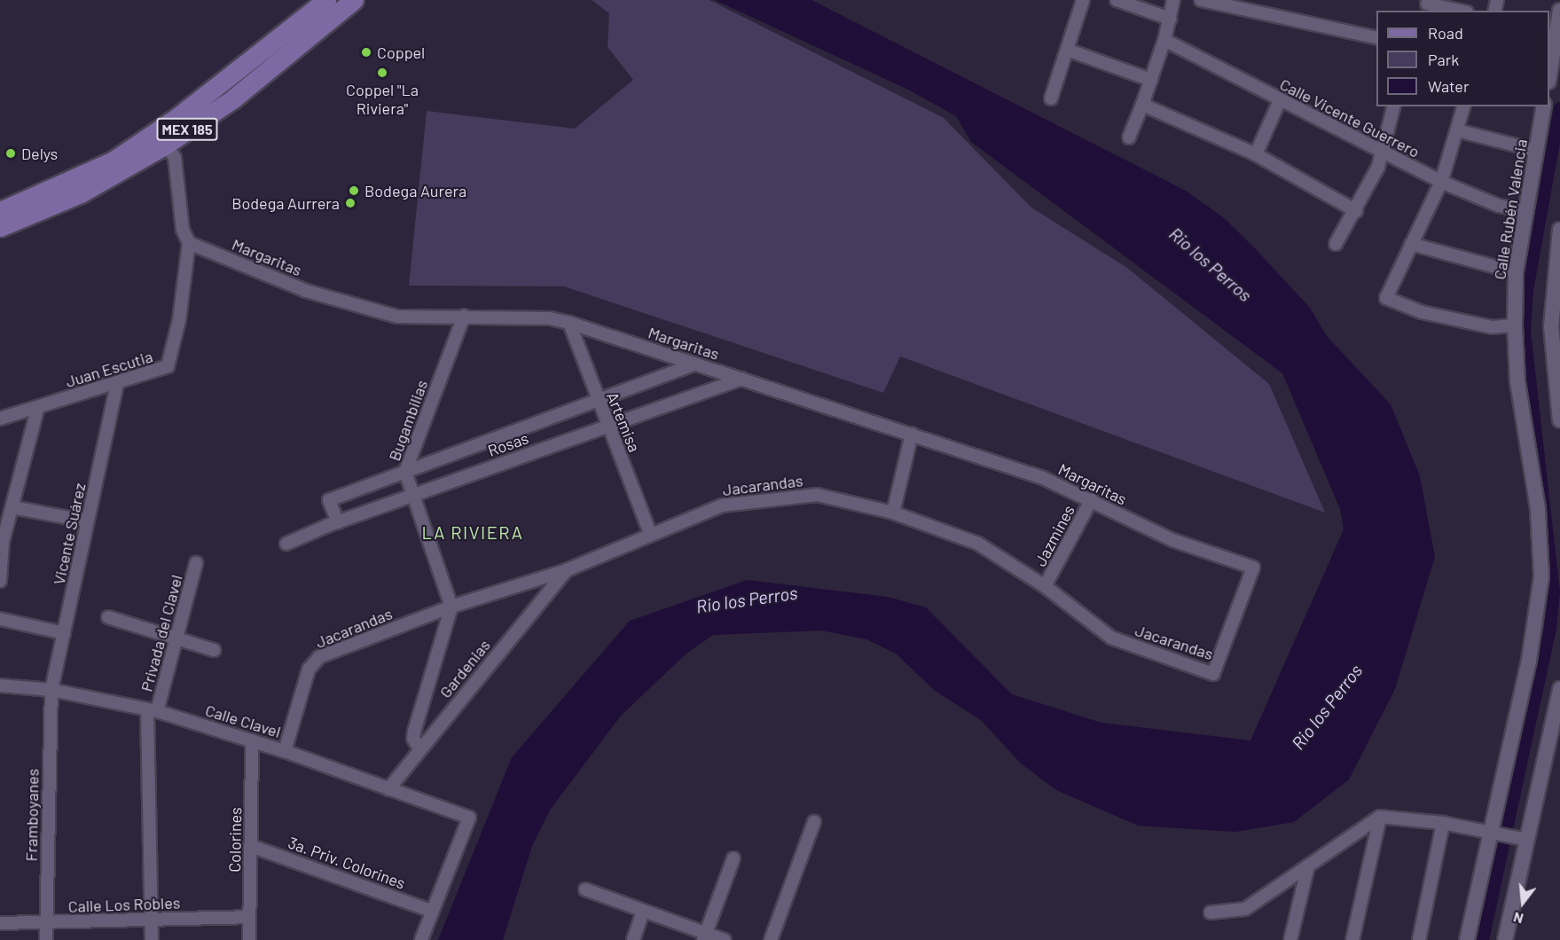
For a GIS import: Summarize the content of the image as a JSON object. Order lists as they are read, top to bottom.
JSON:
{
  "streets": {
    "main road": ["MEX 185"],
    "street": [
      "Calle Vicente Guerrero",
      "Calle Rubén Valencia",
      "Margaritas",
      "Juan Escutia",
      "Bugambilias",
      "Artemisa",
      "Rosas",
      "Jacarandas",
      "Vicente Suárez",
      "Jazmines",
      "Privada del Clavel",
      "Gardenias",
      "Calle Clavel",
      "Framboyanes",
      "Colorines",
      "3a. Priv. Colorines",
      "Calle Los Robles"
    ]
  },
  "crossings": [
    ["Calle Vicente Guerrero", "Calle Rubén Valencia"],
    ["Margaritas", "Juan Escutia"],
    ["Margaritas", "Bugambilias"],
    ["Margaritas", "Artemisa"],
    ["Margaritas", "Rosas"],
    ["Margaritas", "Jacarandas"],
    ["Margaritas", "Jazmines"],
    ["Juan Escutia", "Vicente Suárez"],
    ["Bugambilias", "Rosas"],
    ["Bugambilias", "Jacarandas"],
    ["Artemisa", "Rosas"],
    ["Artemisa", "Jacarandas"],
    ["Jacarandas", "Jazmines"],
    ["Jacarandas", "Gardenias"],
    ["Jacarandas", "Calle Clavel"],
    ["Vicente Suárez", "Calle Clavel"],
    ["Vicente Suárez", "Framboyanes"],
    ["Privada del Clavel", "Calle Clavel"],
    ["Gardenias", "Calle Clavel"],
    ["Calle Clavel", "Framboyanes"],
    ["Calle Clavel", "Colorines"],
    ["Calle Clavel", "3a. Priv. Colorines"],
    ["Framboyanes", "Calle Los Robles"],
    ["Colorines", "3a. Priv. Colorines"],
    ["Colorines", "Calle Los Robles"]
  ],
  "districts": ["LA RIVIERA"],
  "water": ["Rio los Perros"],
  "places": [
    "Coppel",
    "Coppel \"La Riviera\"",
    "Delys",
    "Bodega Aurera",
    "Bodega Aurrera"
  ],
  "legend": ["Road", "Park", "Water"],
  "north": "bottom"
}
